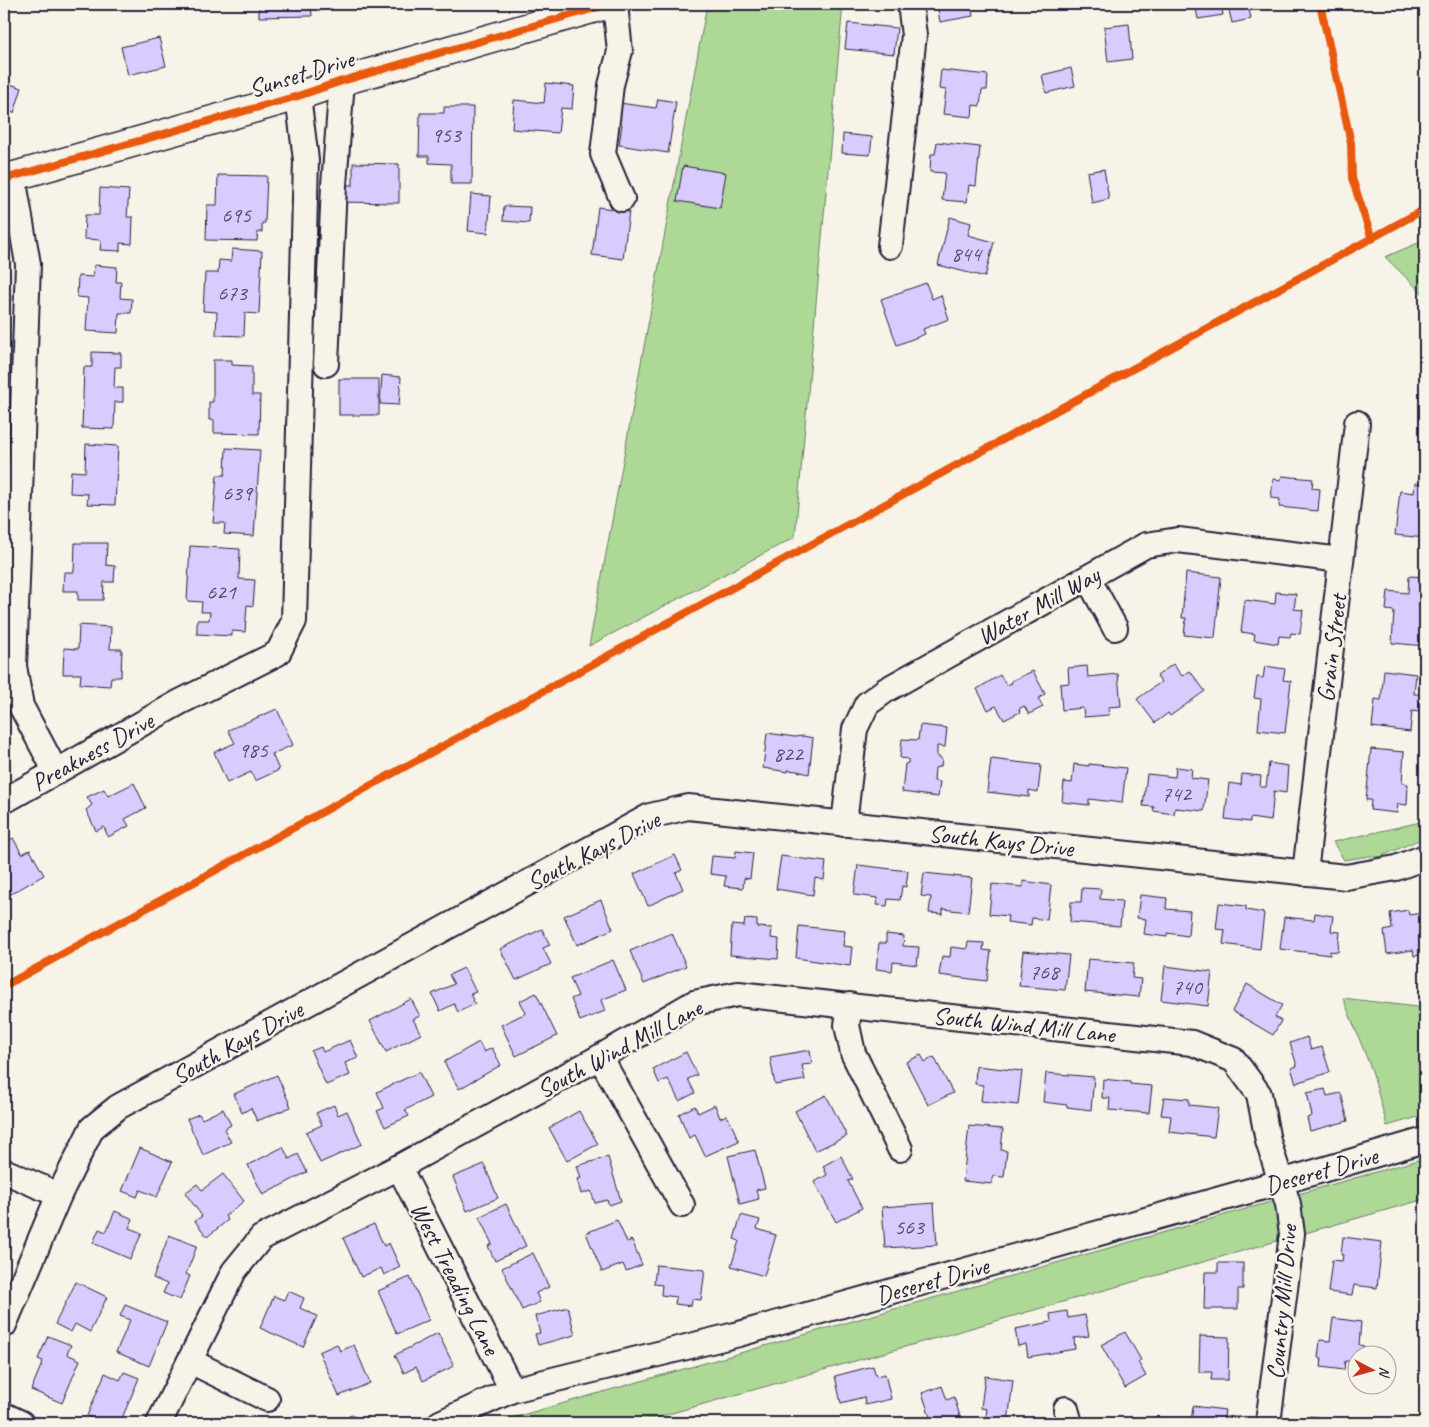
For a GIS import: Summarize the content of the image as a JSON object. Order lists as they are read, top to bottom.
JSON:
{
  "streets": {
    "main road": ["Sunset Drive"],
    "street": [
      "Water Mill Way",
      "Grain Street",
      "Preakness Drive",
      "South Kays Drive",
      "South Wind Mill Lane",
      "Deseret Drive",
      "West Treading Lane",
      "Country Mill Drive"
    ]
  },
  "crossings": [
    ["Sunset Drive", "Preakness Drive"],
    ["Water Mill Way", "Grain Street"],
    ["Water Mill Way", "South Kays Drive"],
    ["Grain Street", "South Kays Drive"],
    ["South Wind Mill Lane", "Deseret Drive"],
    ["South Wind Mill Lane", "West Treading Lane"],
    ["South Wind Mill Lane", "Country Mill Drive"],
    ["Deseret Drive", "West Treading Lane"],
    ["Deseret Drive", "Country Mill Drive"]
  ],
  "house_numbers": [
    "953",
    "695",
    "844",
    "673",
    "639",
    "621",
    "985",
    "822",
    "742",
    "768",
    "740",
    "563"
  ],
  "north": "right"
}
